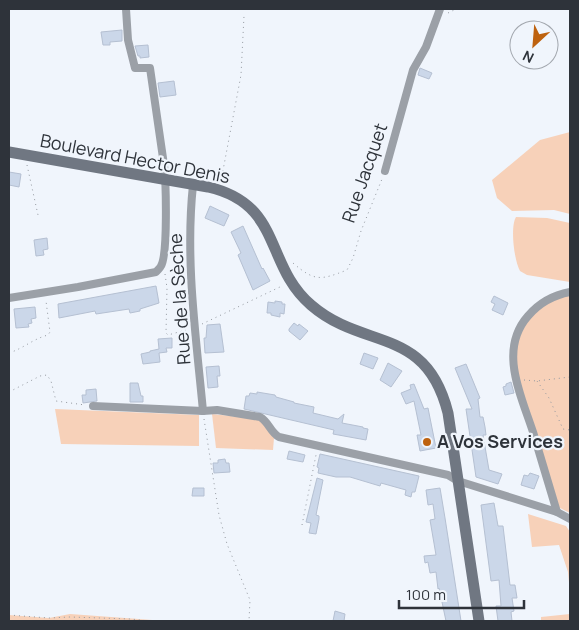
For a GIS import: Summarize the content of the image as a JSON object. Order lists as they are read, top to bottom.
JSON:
{
  "streets": {
    "street": ["Boulevard Hector Denis", "Rue Jacquet", "Rue de la Sèche"]
  },
  "crossings": [
    ["Boulevard Hector Denis", "Rue de la Sèche"]
  ],
  "places": ["A Vos Services"],
  "scale_bar": "100 m",
  "north": "bottom left"
}
